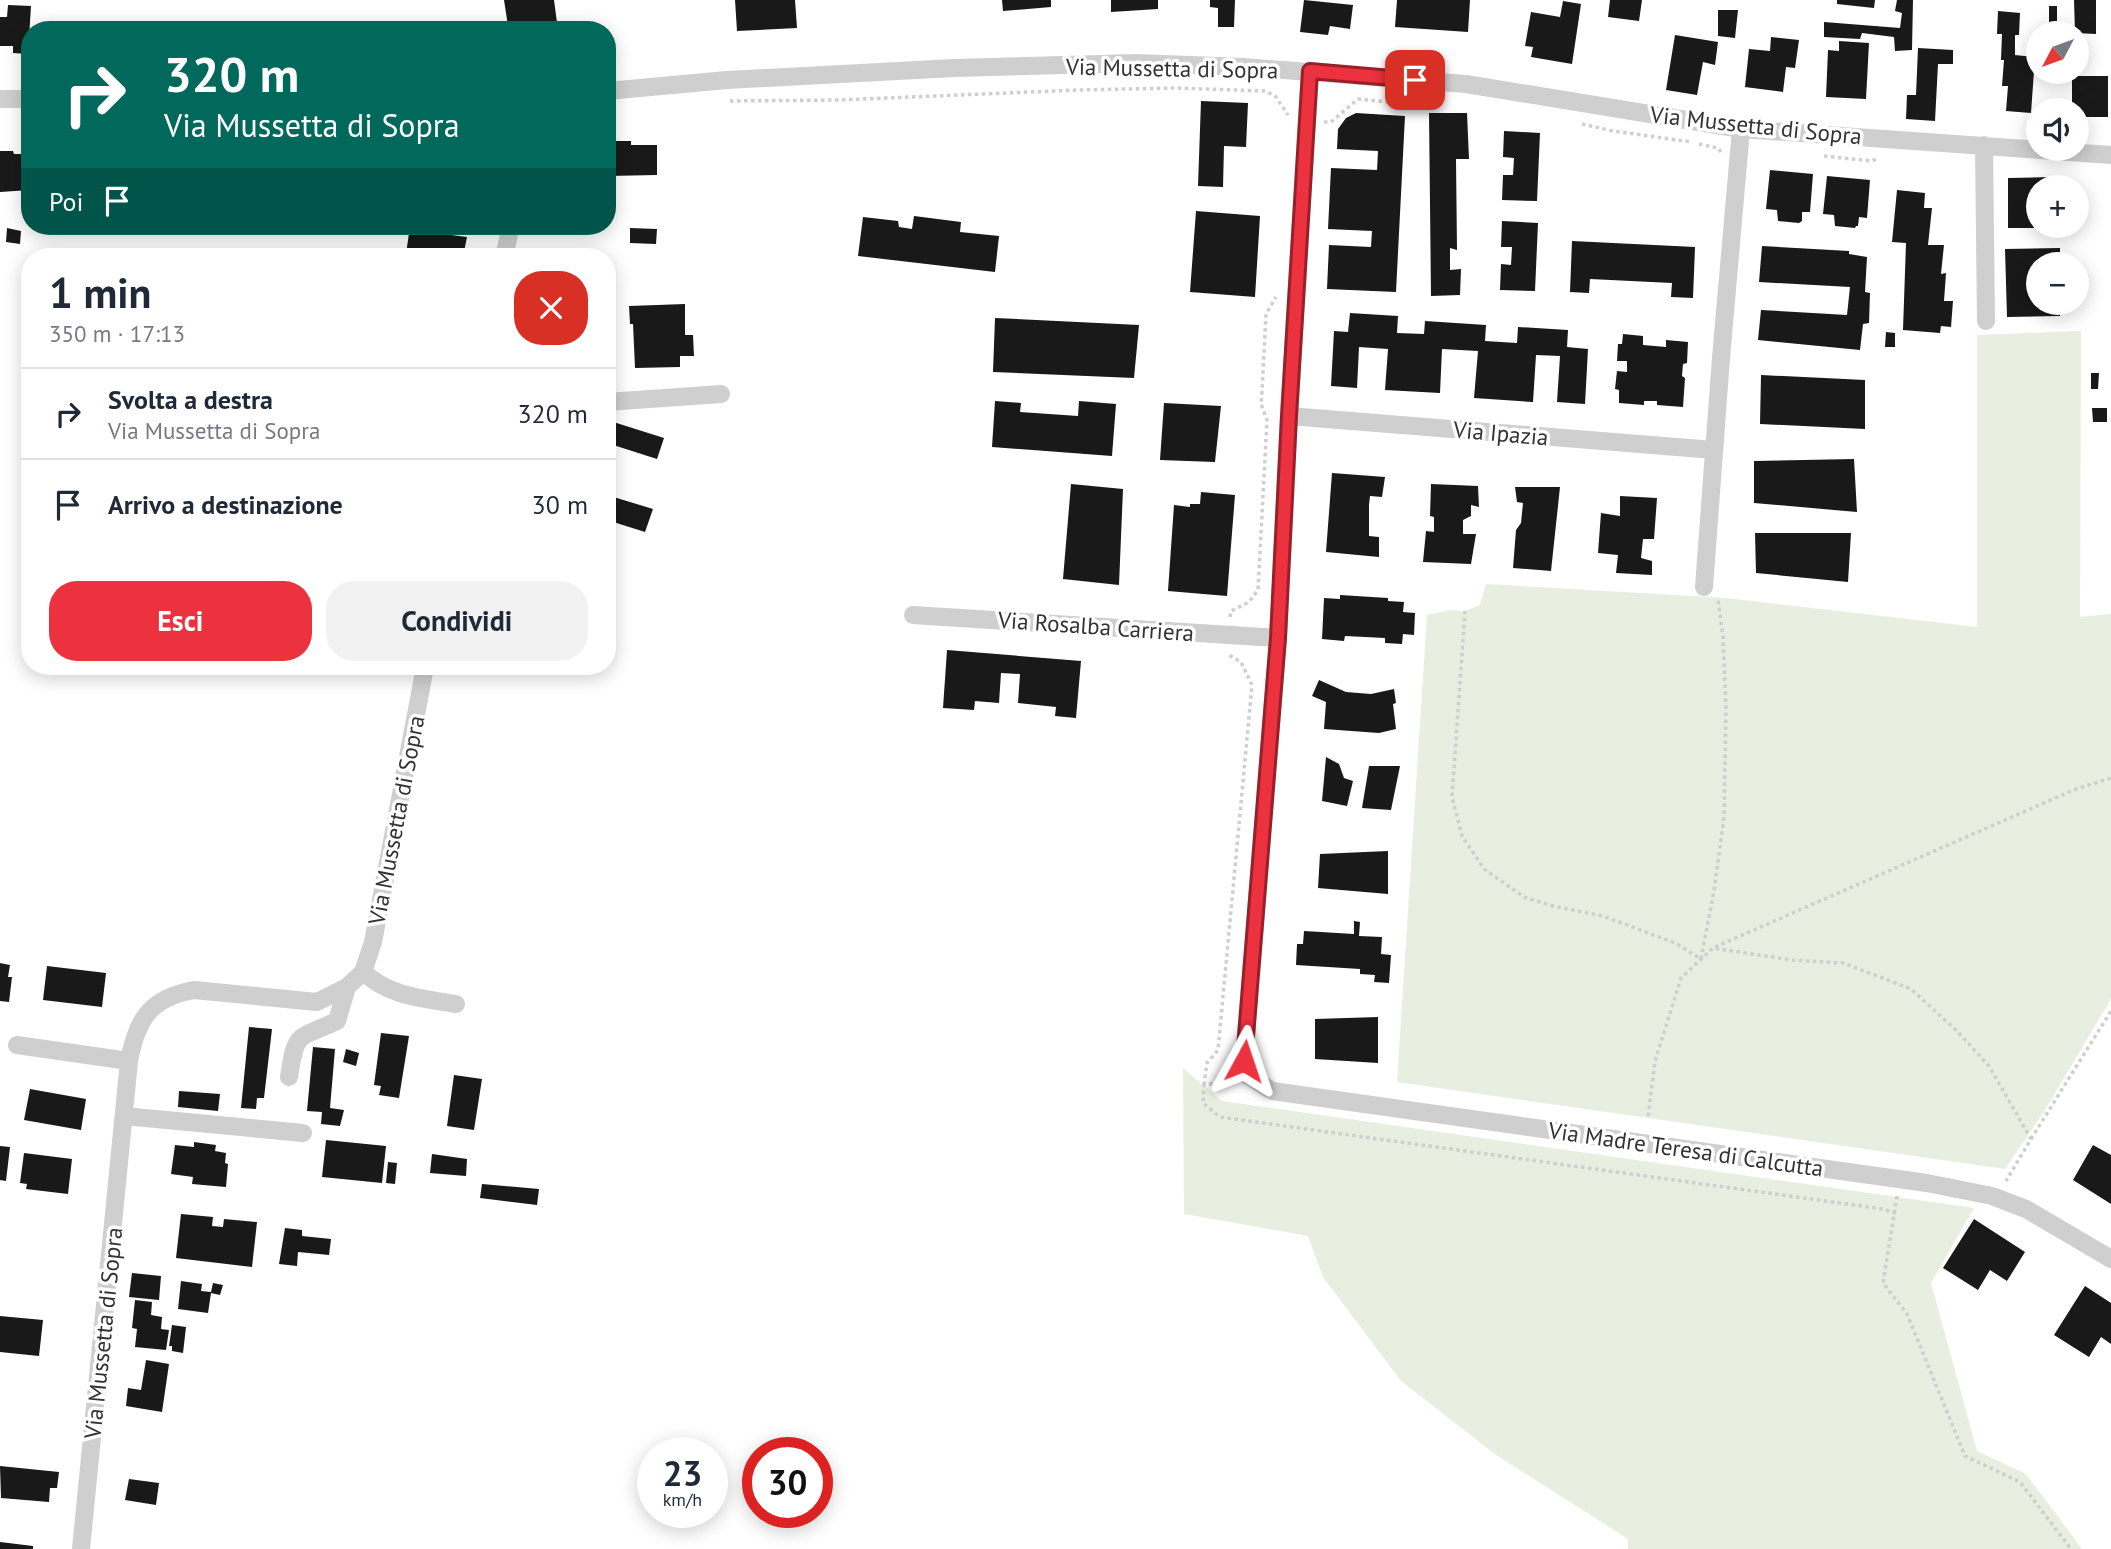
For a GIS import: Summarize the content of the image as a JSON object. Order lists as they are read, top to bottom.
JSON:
{
  "streets": {
    "street": [
      "Via Mussetta di Sopra",
      "Via Ipazia",
      "Via Rosalba Carriera",
      "Via Madre Teresa di Calcutta"
    ]
  },
  "north": "bottom left",
  "page": {
    "map_buttons": ["+", "−"],
    "turn": ["320 m", "Via Mussetta di Sopra"],
    "then": "Poi",
    "heading": ["1 min", "350 m · 17:13"],
    "list": [
      {
        "name": "Svolta a destra",
        "note": "Via Mussetta di Sopra",
        "value": "320 m"
      },
      {
        "name": "Arrivo a destinazione",
        "value": "30 m"
      }
    ],
    "buttons": ["Esci", "Condividi"],
    "speed": "23 km/h",
    "limit": "30"
  }
}
